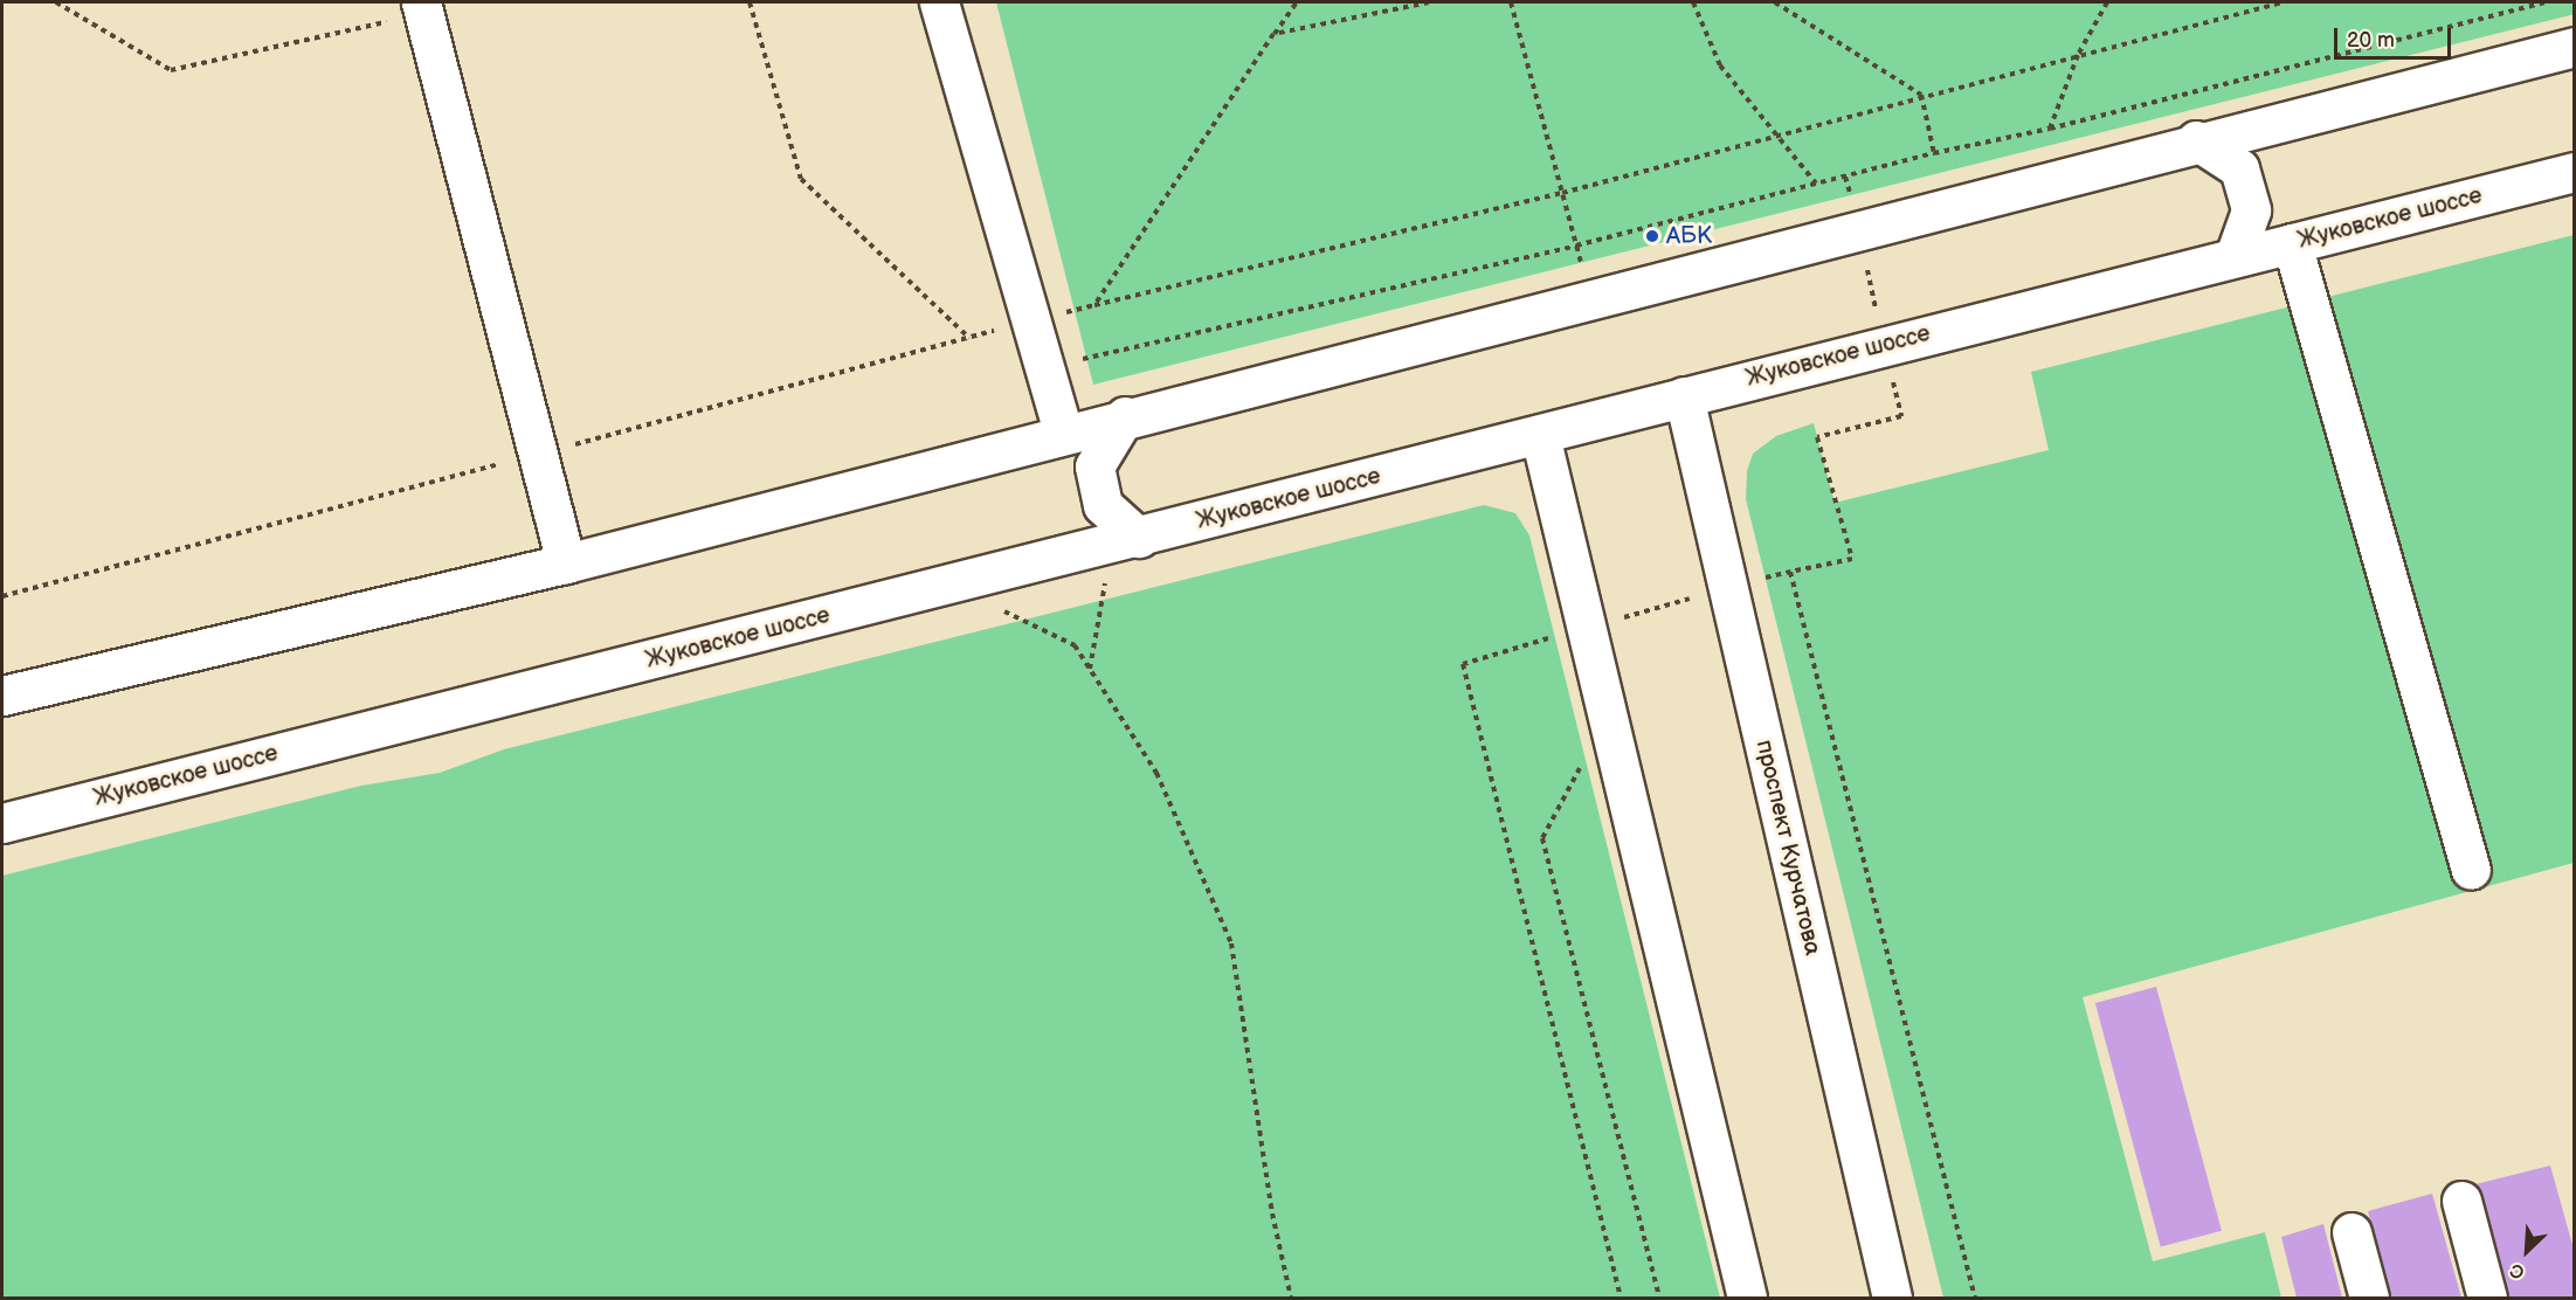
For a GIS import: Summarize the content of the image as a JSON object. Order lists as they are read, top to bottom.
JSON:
{
  "streets": {
    "main road": ["Жуковское шоссе", "проспект Курчатова"]
  },
  "crossings": [
    ["Жуковское шоссе", "проспект Курчатова"]
  ],
  "places": ["АБК"],
  "scale_bar": "20 m",
  "north": "bottom left"
}
